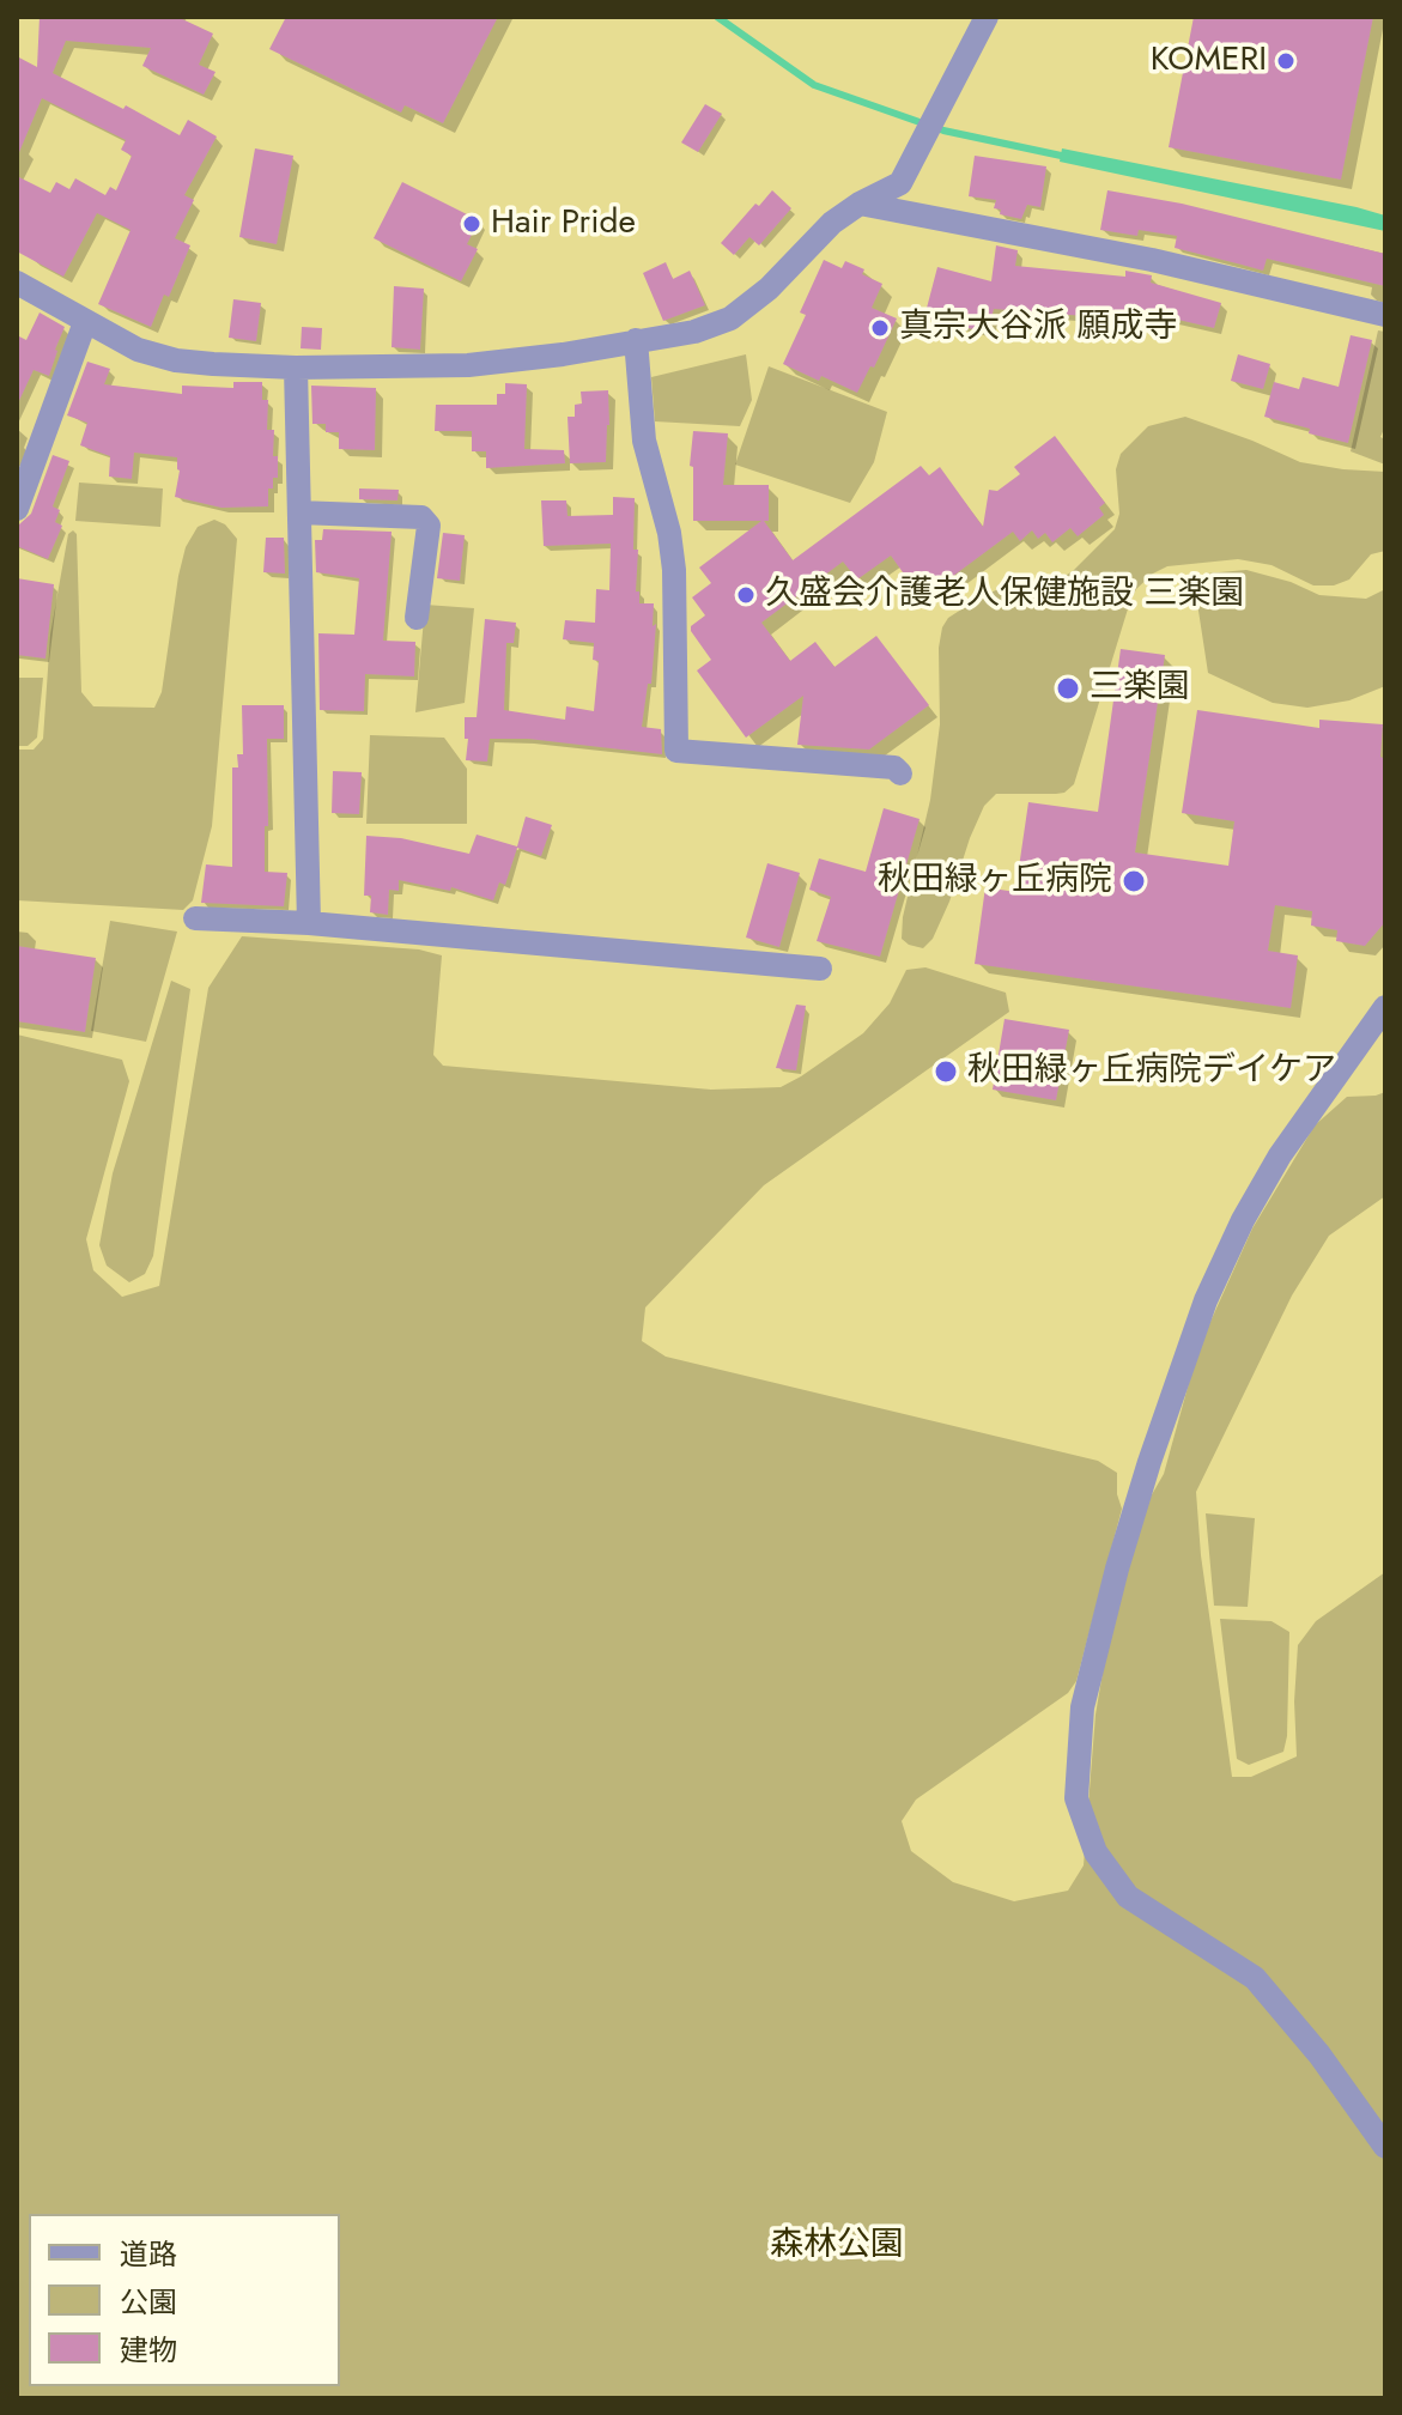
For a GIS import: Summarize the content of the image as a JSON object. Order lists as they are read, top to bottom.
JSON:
{
  "parks": ["森林公園"],
  "places": [
    "KOMERI",
    "Hair Pride",
    "真宗大谷派 願成寺",
    "久盛会介護老人保健施設 三楽園",
    "三楽園",
    "秋田緑ヶ丘病院",
    "秋田緑ヶ丘病院デイケア"
  ],
  "legend": ["道路", "公園", "建物"]
}
